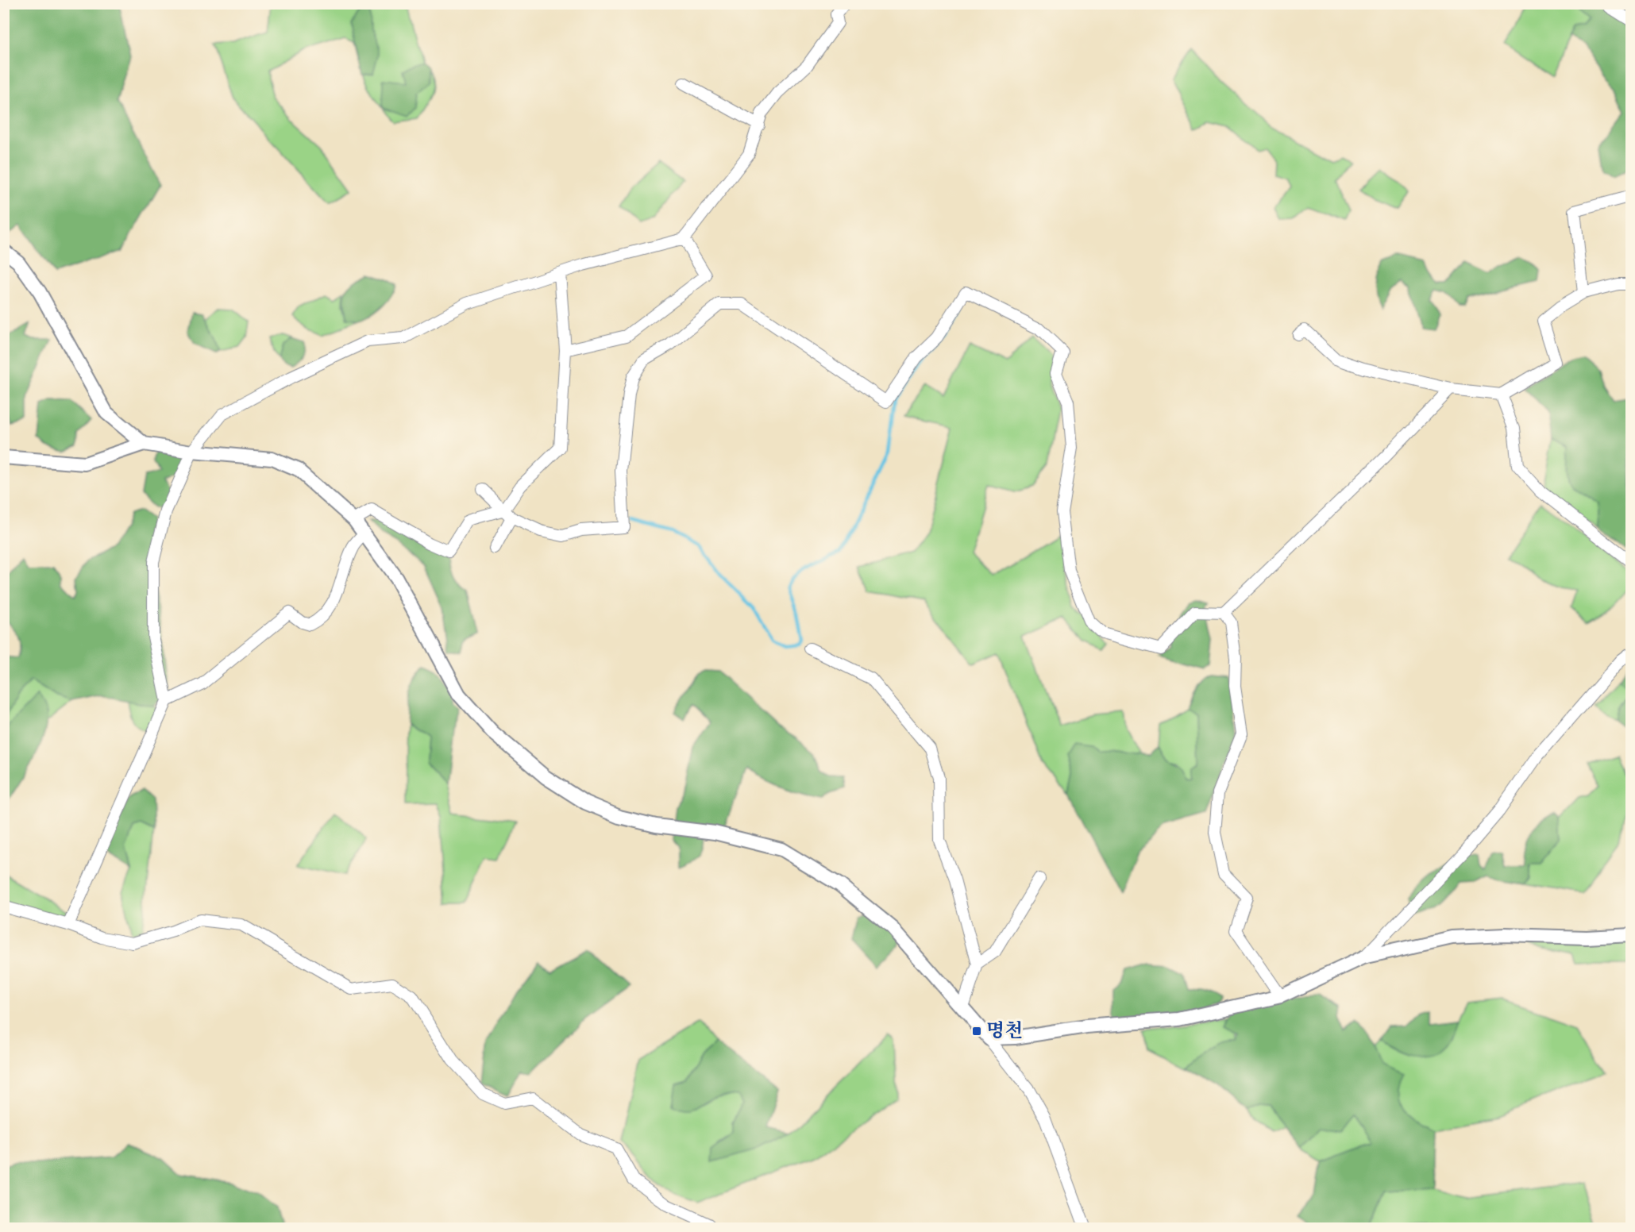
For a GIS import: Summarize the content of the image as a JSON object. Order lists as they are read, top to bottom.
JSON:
{
  "places": {
    "transit": ["명천"]
  }
}
